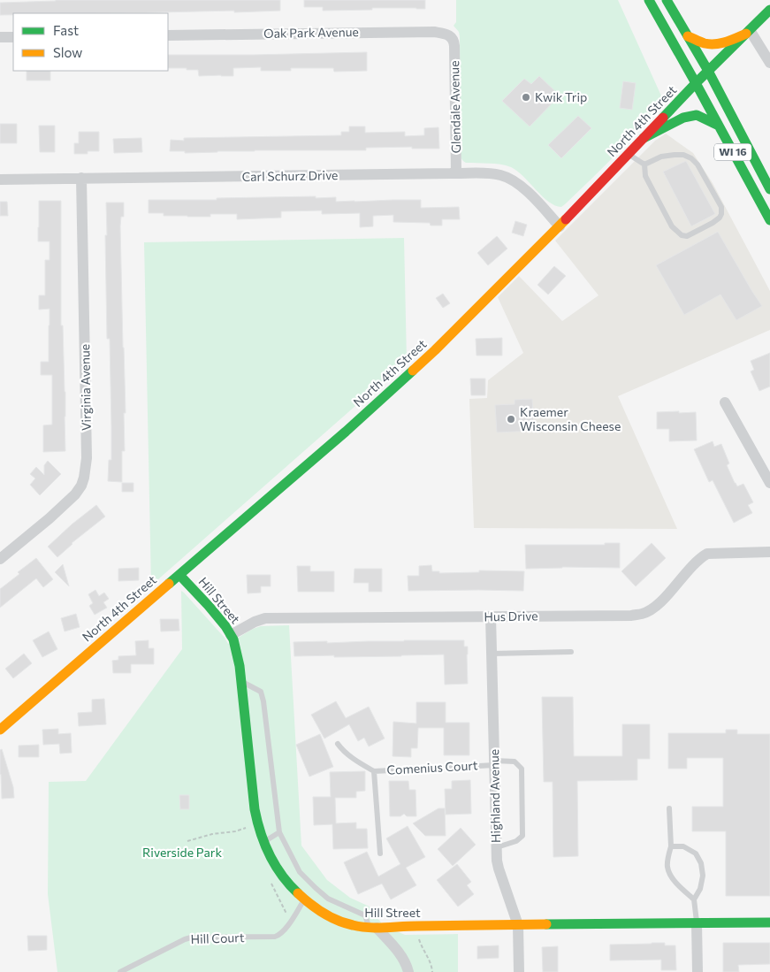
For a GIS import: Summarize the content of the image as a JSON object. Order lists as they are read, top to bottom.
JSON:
{
  "streets": {
    "main road": ["North 4th Street", "WI 16", "Hill Street"],
    "street": [
      "Oak Park Avenue",
      "Glendale Avenue",
      "Carl Schurz Drive",
      "Virginia Avenue",
      "Hus Drive",
      "Highland Avenue"
    ],
    "lane": ["Comenius Court", "Hill Court"]
  },
  "crossings": [
    ["Oak Park Avenue", "Glendale Avenue"],
    ["Glendale Avenue", "Carl Schurz Drive"],
    ["North 4th Street", "WI 16"],
    ["North 4th Street", "Carl Schurz Drive"],
    ["North 4th Street", "Hill Street"],
    ["Carl Schurz Drive", "Virginia Avenue"],
    ["Hill Street", "Hus Drive"],
    ["Hill Street", "Highland Avenue"],
    ["Hill Street", "Hill Court"],
    ["Hus Drive", "Highland Avenue"],
    ["Comenius Court", "Highland Avenue"]
  ],
  "parks": ["Riverside Park"],
  "places": ["Kwik Trip", "Kraemer Wisconsin Cheese"],
  "legend": ["Fast", "Slow"]
}
